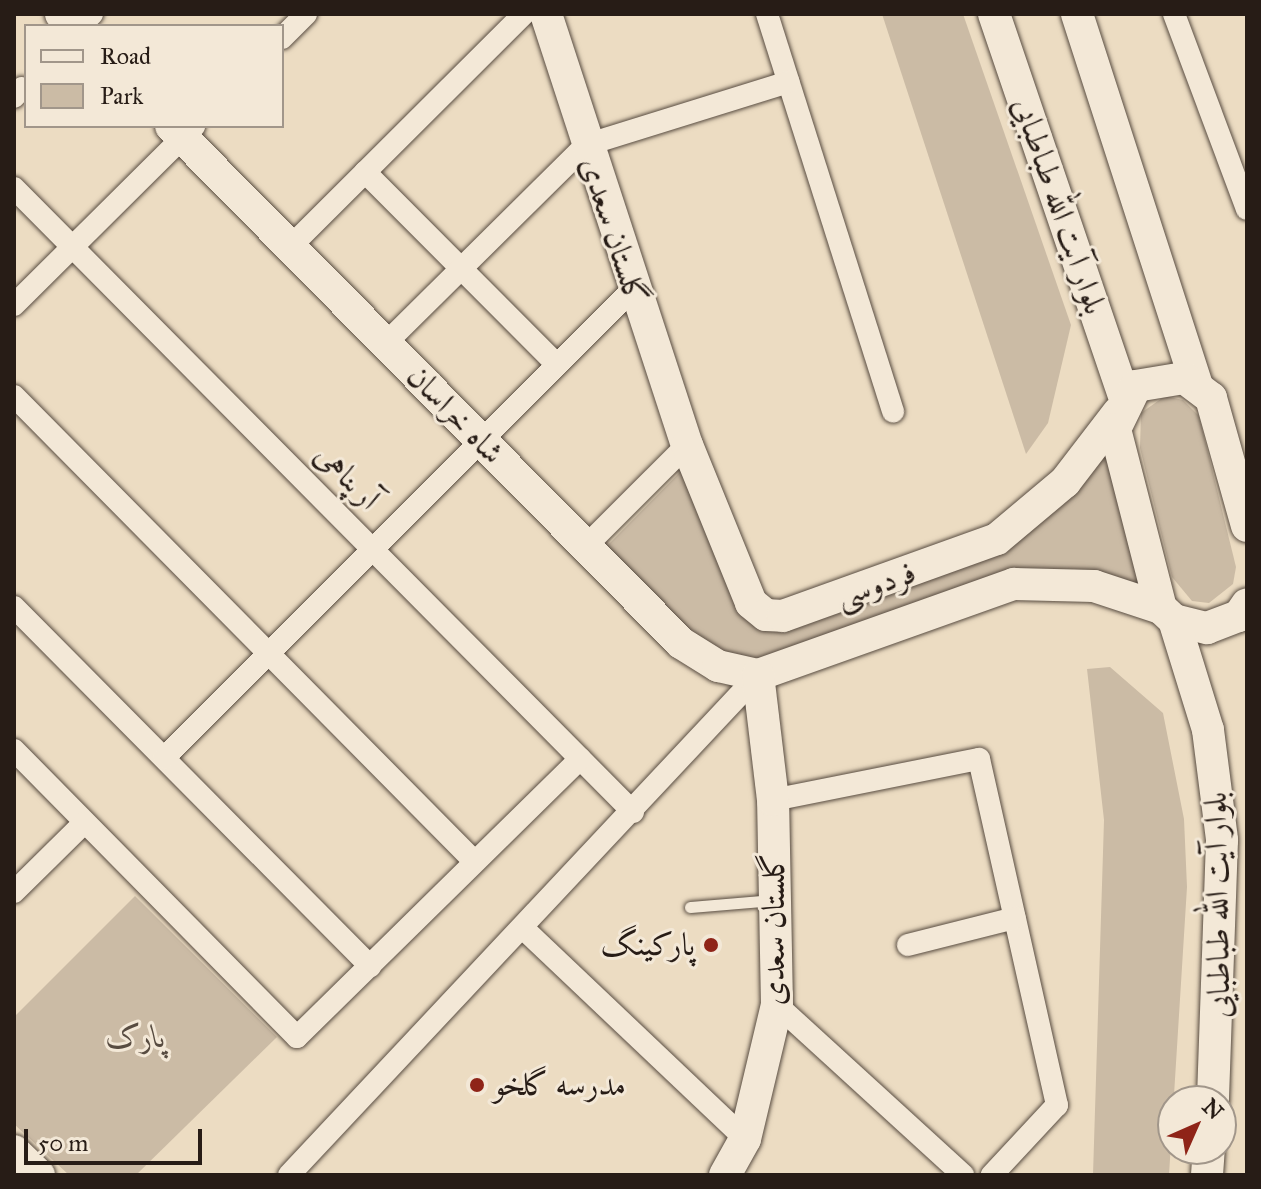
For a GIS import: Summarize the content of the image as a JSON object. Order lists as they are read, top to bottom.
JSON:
{
  "streets": {
    "main road": [
      "بلوار آیت الله طباطبایی",
      "گلستان سعدی",
      "شاه خراسان",
      "فردوسی"
    ],
    "street": ["آرپناهی"]
  },
  "crossings": [
    ["بلوار آیت الله طباطبایی", "فردوسی"],
    ["گلستان سعدی", "شاه خراسان"],
    ["گلستان سعدی", "فردوسی"],
    ["شاه خراسان", "فردوسی"]
  ],
  "parks": ["پارک"],
  "places": ["پارکینگ", "مدرسه گلخو"],
  "legend": ["Road", "Park"],
  "scale_bar": "50 m",
  "north": "top right"
}
